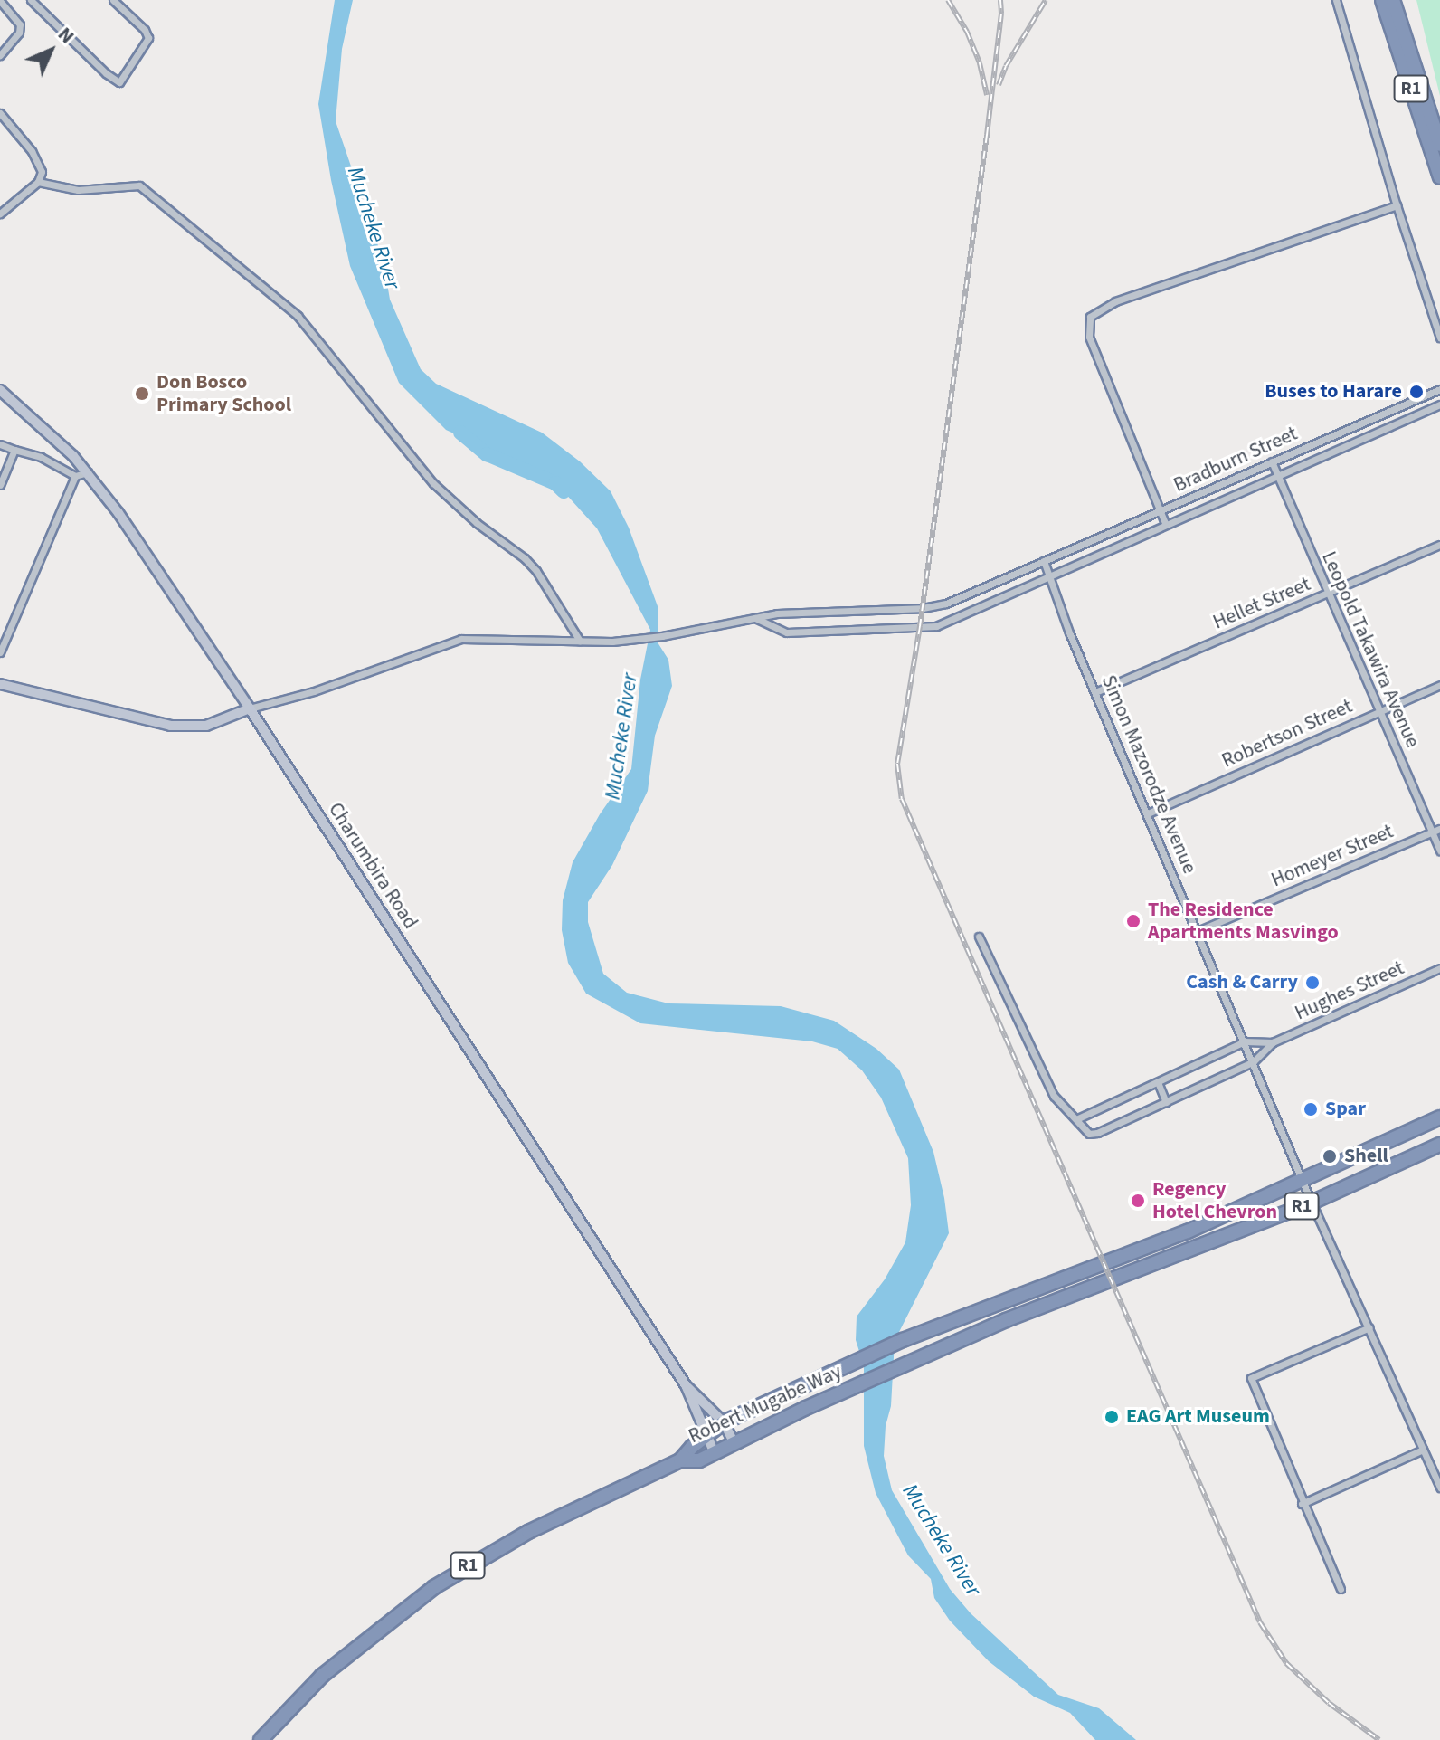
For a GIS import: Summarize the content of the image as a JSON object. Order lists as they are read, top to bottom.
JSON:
{
  "streets": {
    "highway": ["R1", "Robert Mugabe Way"],
    "street": [
      "Bradburn Street",
      "Hellet Street",
      "Leopold Takawira Avenue",
      "Robertson Street",
      "Simon Mazorodze Avenue",
      "Homeyer Street",
      "Charumbira Road",
      "Hughes Street"
    ]
  },
  "crossings": [
    ["R1", "Robert Mugabe Way"],
    ["Bradburn Street", "Leopold Takawira Avenue"],
    ["Bradburn Street", "Simon Mazorodze Avenue"],
    ["Bradburn Street", "Charumbira Road"],
    ["Hellet Street", "Leopold Takawira Avenue"],
    ["Hellet Street", "Simon Mazorodze Avenue"],
    ["Leopold Takawira Avenue", "Robertson Street"],
    ["Leopold Takawira Avenue", "Homeyer Street"],
    ["Robertson Street", "Simon Mazorodze Avenue"],
    ["Simon Mazorodze Avenue", "Homeyer Street"],
    ["Simon Mazorodze Avenue", "Robert Mugabe Way"],
    ["Charumbira Road", "Robert Mugabe Way"]
  ],
  "water": ["Mucheke River"],
  "places": [
    "Buses to Harare",
    "Don Bosco Primary School",
    "The Residence Apartments Masvingo",
    "Cash & Carry",
    "Spar",
    "Shell",
    "Regency Hotel Chevron",
    "EAG Art Museum"
  ],
  "north": "top right"
}
